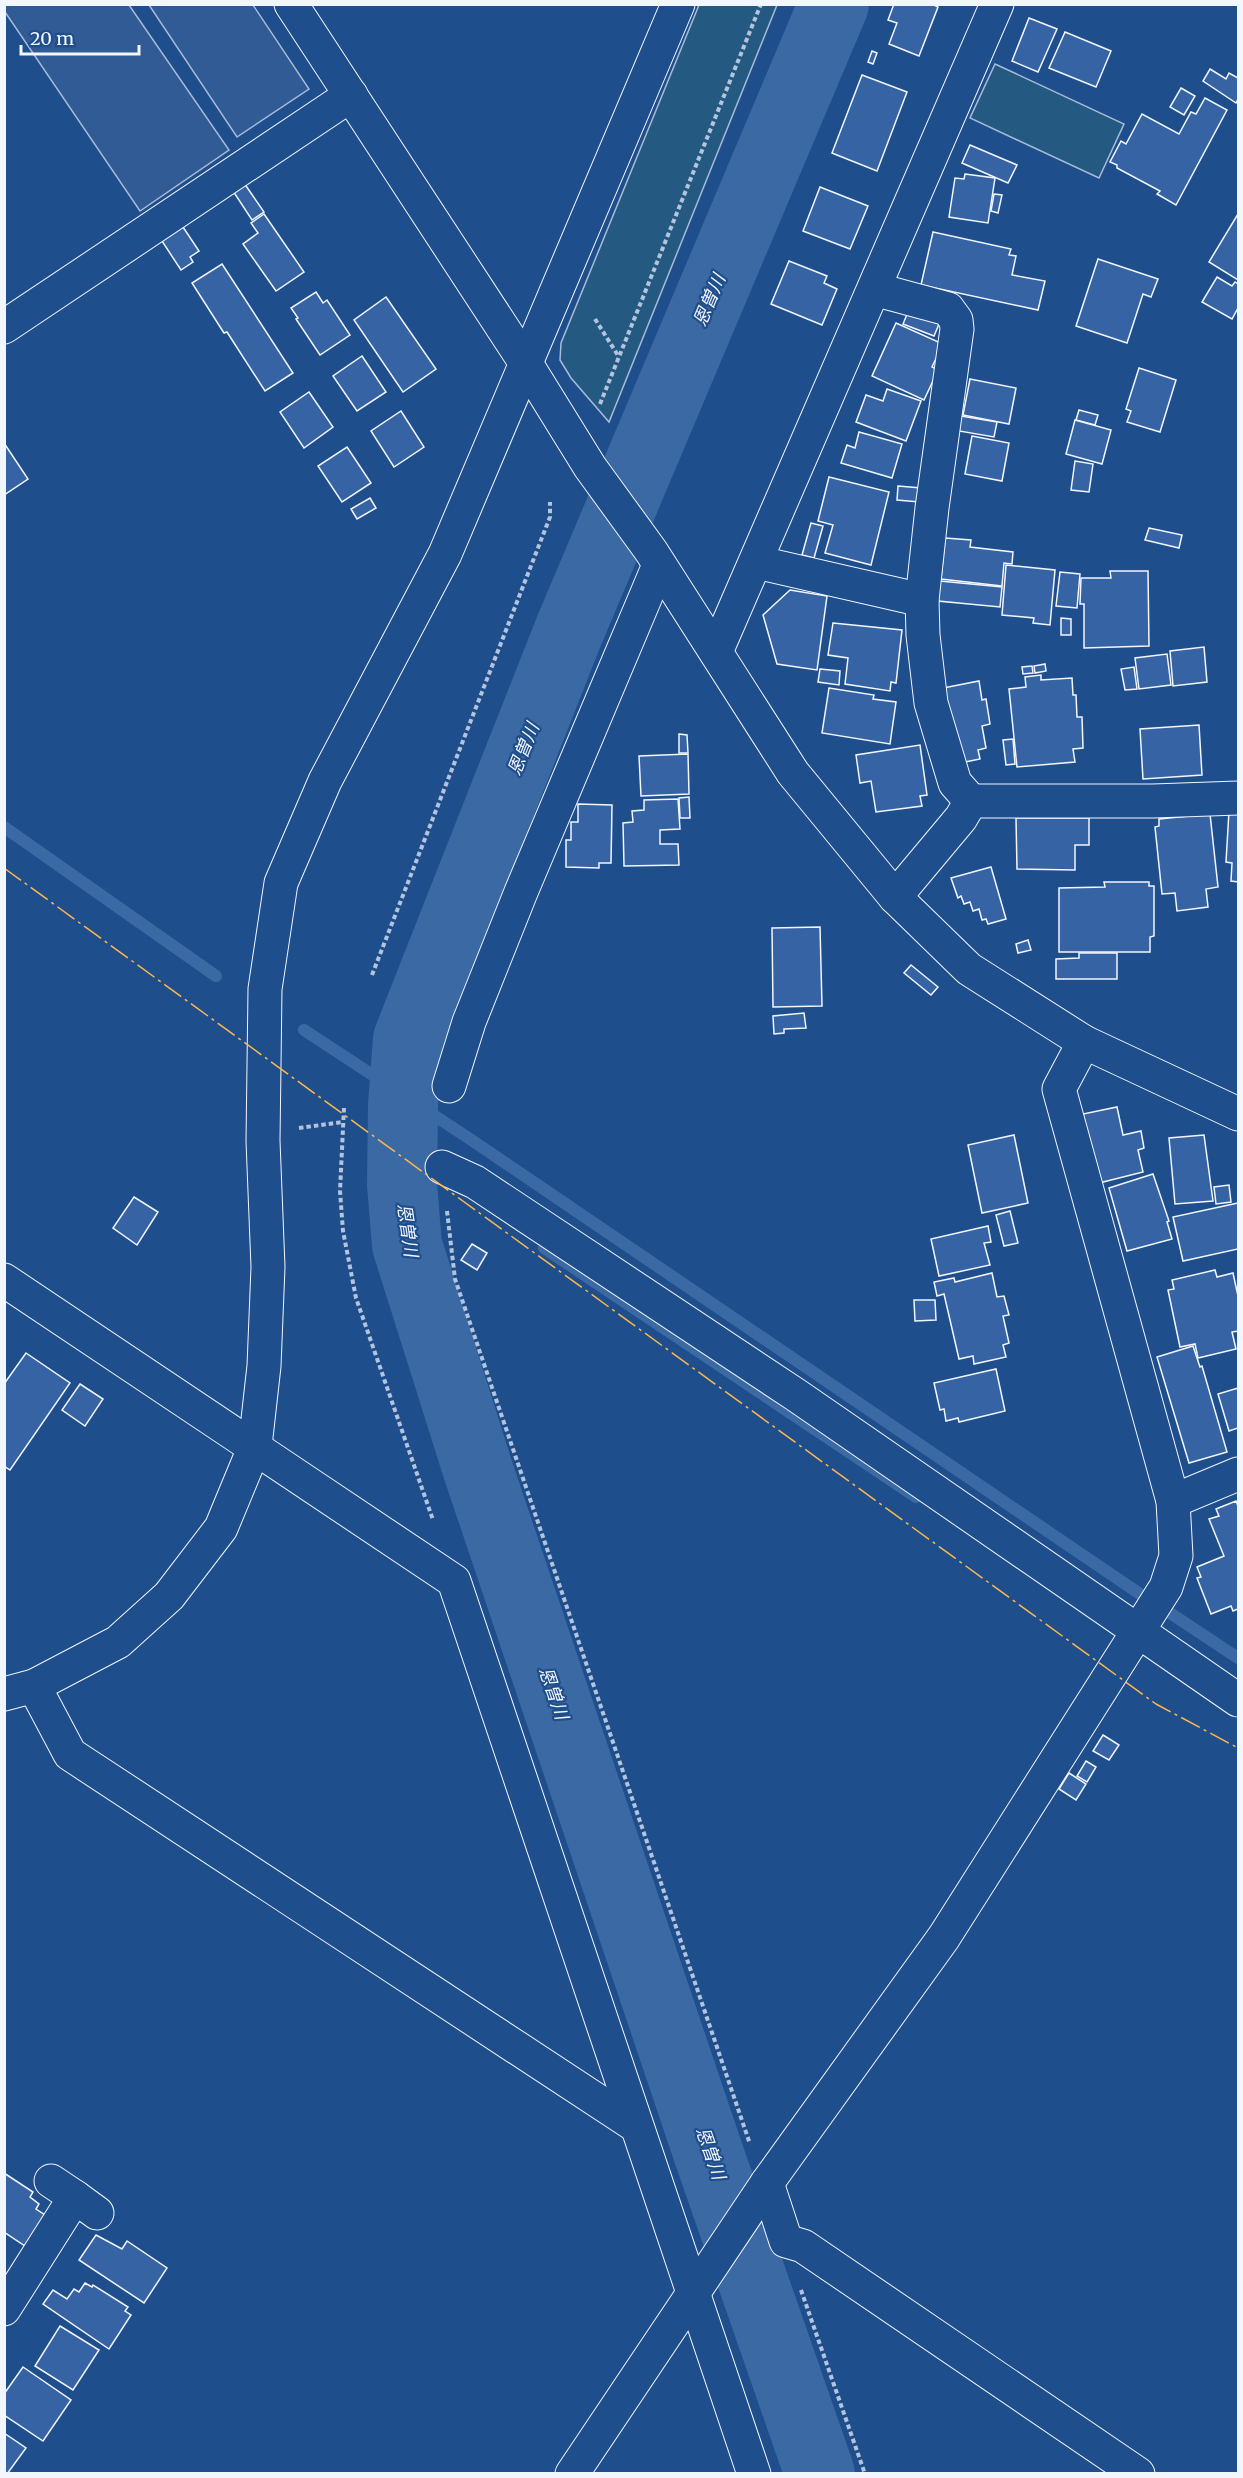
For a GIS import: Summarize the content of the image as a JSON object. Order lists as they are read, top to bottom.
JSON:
{
  "water": ["恩曽川"],
  "scale_bar": "20 m"
}
